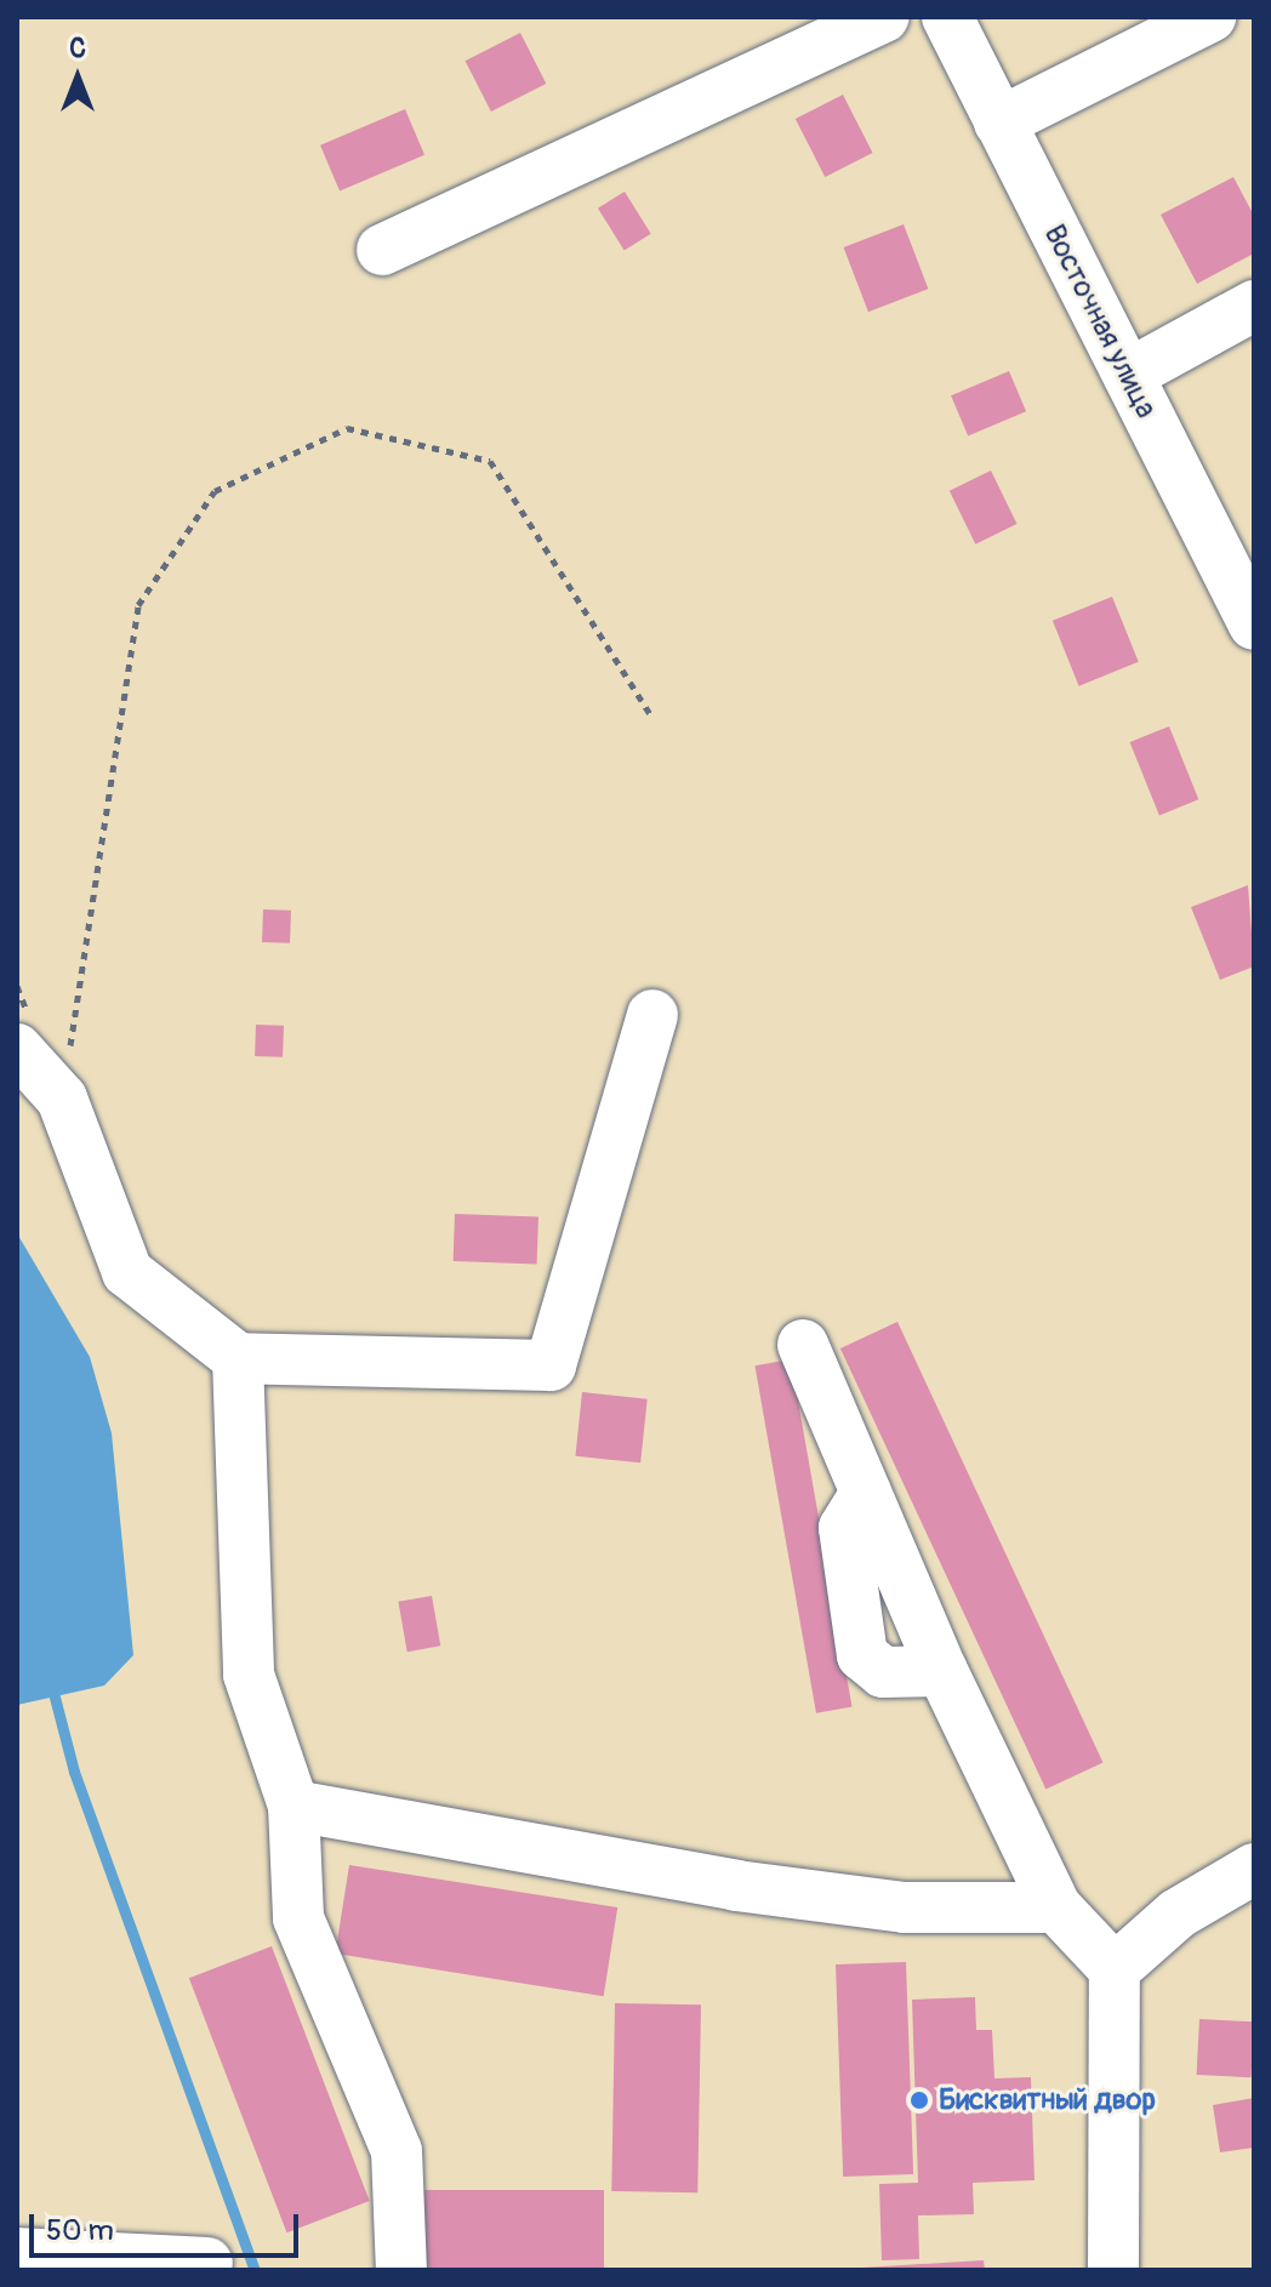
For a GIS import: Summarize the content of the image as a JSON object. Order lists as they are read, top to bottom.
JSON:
{
  "streets": {
    "street": ["Восточная улица"]
  },
  "places": ["Бисквитный двор"],
  "scale_bar": "50 m",
  "north": "top"
}
